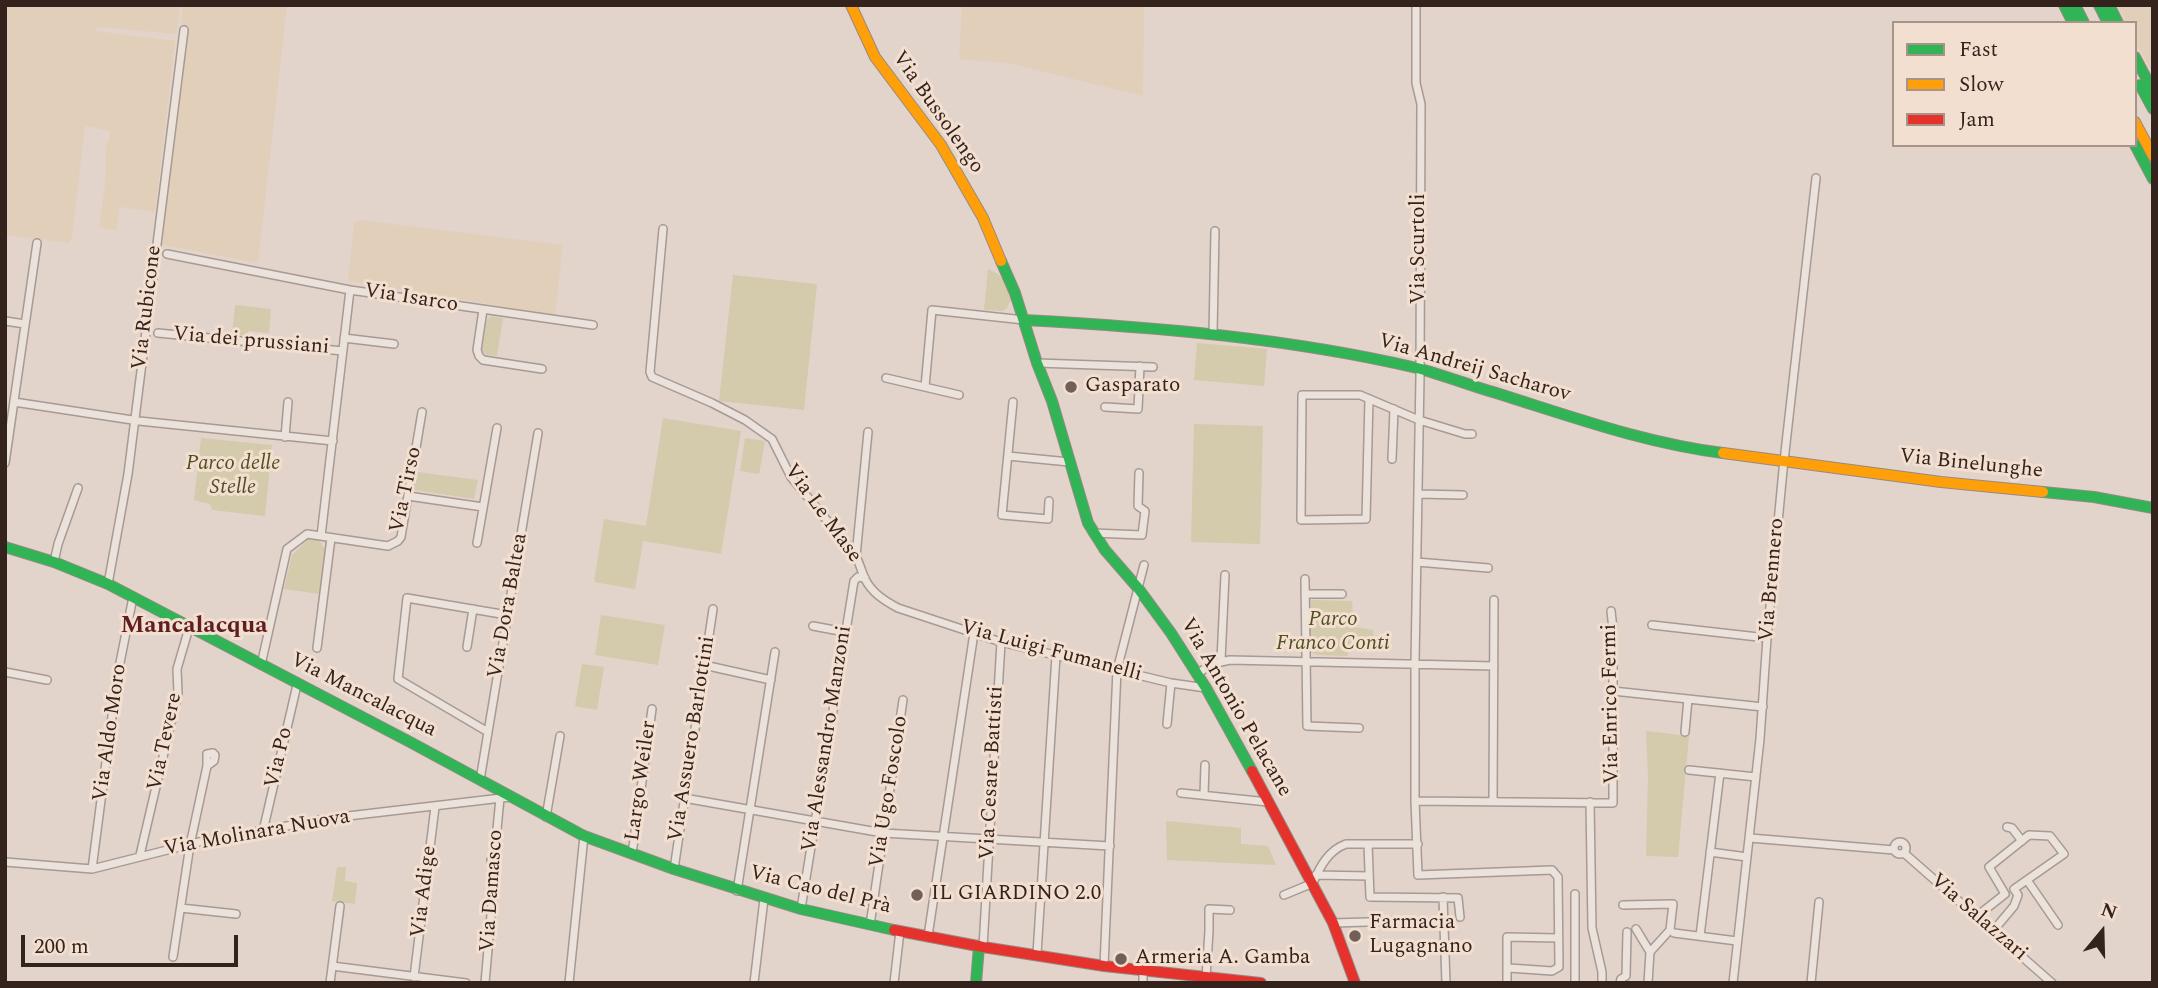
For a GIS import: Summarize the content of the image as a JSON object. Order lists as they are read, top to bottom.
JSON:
{
  "streets": {
    "main road": [
      "Via Bussolengo",
      "Via Andreij Sacharov",
      "Via Binelunghe",
      "Via Mancalacqua",
      "Via Antonio Pelacane",
      "Via Cao del Prà"
    ],
    "street": [
      "Via Scurtoli",
      "Via Isarco",
      "Via Rubicone",
      "Via dei prussiani",
      "Via Tirso",
      "Via Le Mase",
      "Via Brennero",
      "Via Dora Baltea",
      "Via Luigi Fumanelli",
      "Via Enrico Fermi",
      "Via Aldo Moro",
      "Via Assuero Barlottini",
      "Via Alessandro Manzoni",
      "Via Tevere",
      "Via Po",
      "Via Cesare Battisti",
      "Largo Weiler",
      "Via Ugo Foscolo",
      "Via Molinara Nuova",
      "Via Damasco",
      "Via Adige",
      "Via Salazzari"
    ]
  },
  "crossings": [
    ["Via Bussolengo", "Via Andreij Sacharov"],
    ["Via Bussolengo", "Via Antonio Pelacane"],
    ["Via Scurtoli", "Via Andreij Sacharov"],
    ["Via Scurtoli", "Via Enrico Fermi"],
    ["Via Isarco", "Via dei prussiani"],
    ["Via Rubicone", "Via Mancalacqua"],
    ["Via Andreij Sacharov", "Via Binelunghe"],
    ["Via Andreij Sacharov", "Via Brennero"],
    ["Via Andreij Sacharov", "Via Antonio Pelacane"],
    ["Via Binelunghe", "Via Brennero"],
    ["Via Le Mase", "Via Luigi Fumanelli"],
    ["Via Le Mase", "Via Alessandro Manzoni"],
    ["Via Brennero", "Via Salazzari"],
    ["Via Dora Baltea", "Via Mancalacqua"],
    ["Via Luigi Fumanelli", "Via Antonio Pelacane"],
    ["Via Luigi Fumanelli", "Via Cesare Battisti"],
    ["Via Mancalacqua", "Via Aldo Moro"],
    ["Via Mancalacqua", "Via Tevere"],
    ["Via Mancalacqua", "Via Po"],
    ["Via Mancalacqua", "Via Molinara Nuova"],
    ["Via Mancalacqua", "Via Damasco"],
    ["Via Mancalacqua", "Via Cao del Prà"],
    ["Via Aldo Moro", "Via Molinara Nuova"],
    ["Via Assuero Barlottini", "Via Cao del Prà"],
    ["Via Alessandro Manzoni", "Via Cao del Prà"],
    ["Via Tevere", "Via Molinara Nuova"],
    ["Via Po", "Via Molinara Nuova"],
    ["Via Cesare Battisti", "Via Cao del Prà"],
    ["Largo Weiler", "Via Cao del Prà"],
    ["Via Ugo Foscolo", "Via Cao del Prà"],
    ["Via Molinara Nuova", "Via Damasco"],
    ["Via Molinara Nuova", "Via Cao del Prà"],
    ["Via Molinara Nuova", "Via Adige"],
    ["Via Damasco", "Via Cao del Prà"]
  ],
  "districts": ["Mancalacqua"],
  "parks": ["Parco delle Stelle", "Parco Franco Conti"],
  "places": [
    "Gasparato",
    "IL GIARDINO 2.0",
    "Farmacia Lugagnano",
    "Armeria A. Gamba"
  ],
  "legend": ["Fast", "Slow", "Jam"],
  "scale_bar": "200 m",
  "north": "top"
}
